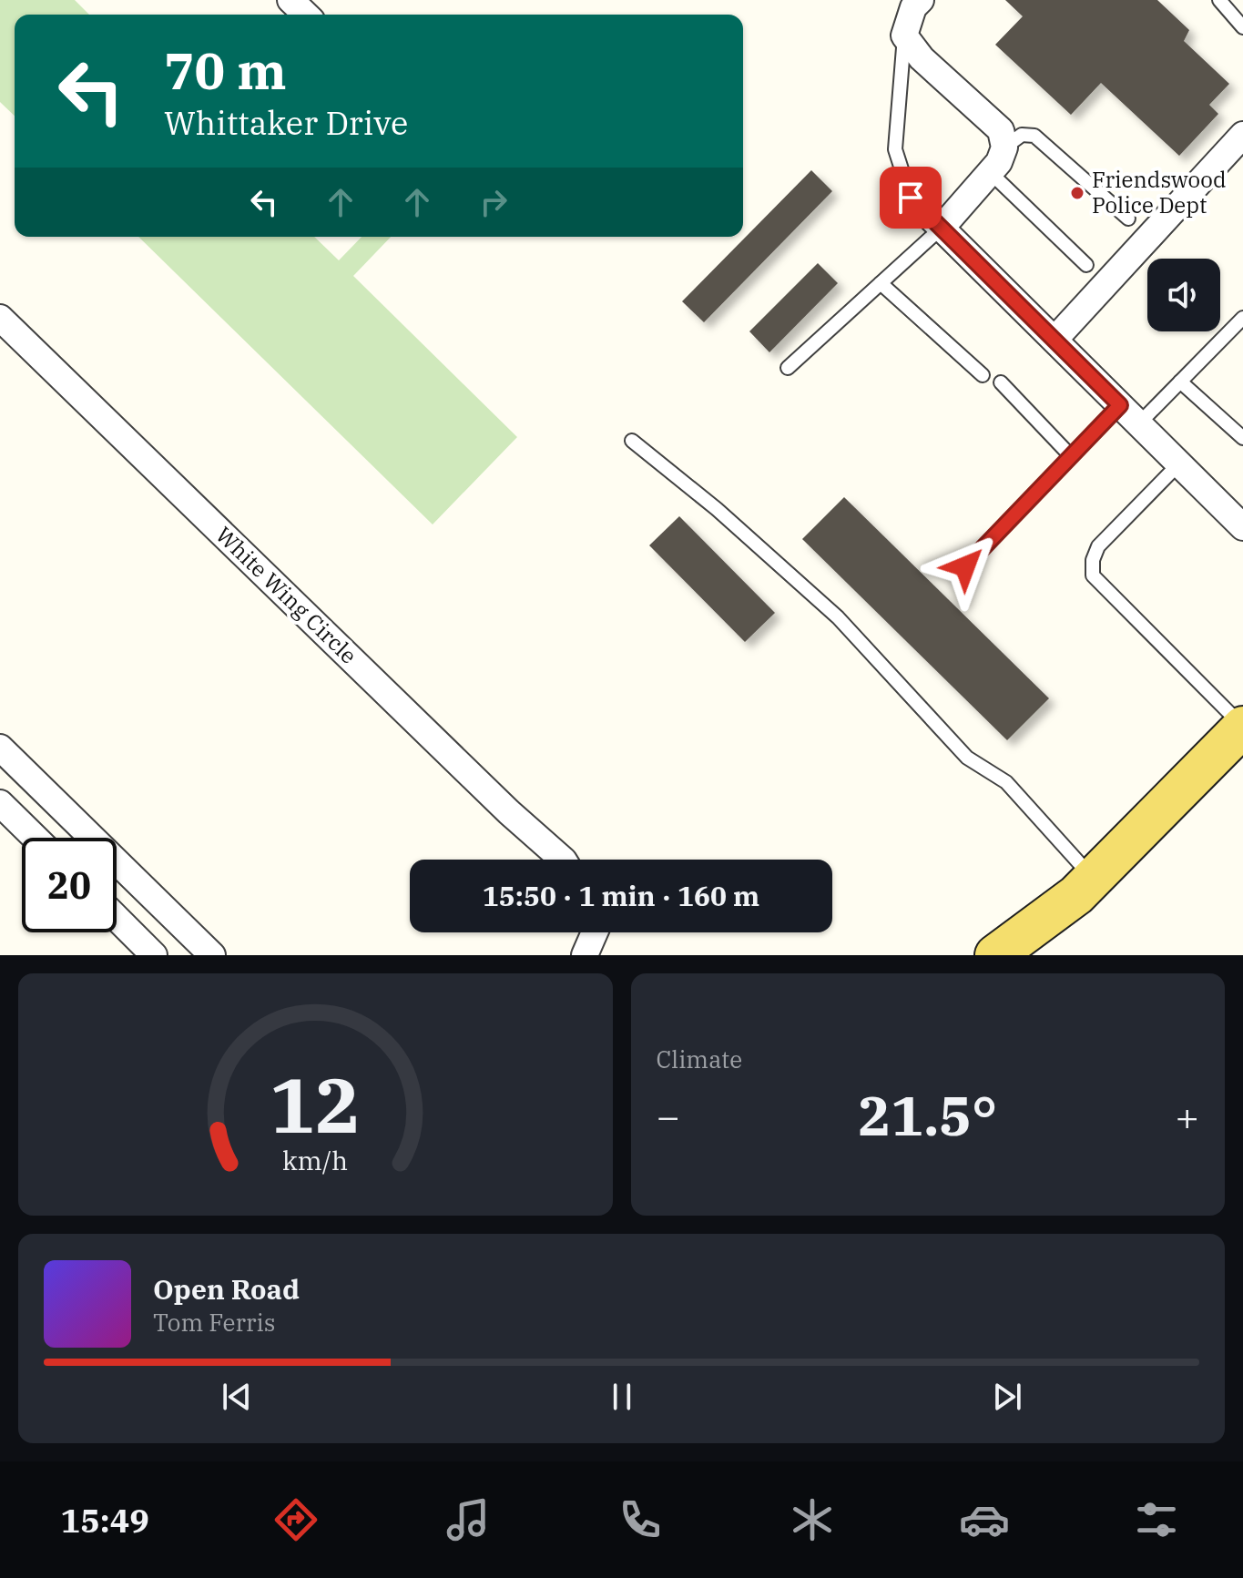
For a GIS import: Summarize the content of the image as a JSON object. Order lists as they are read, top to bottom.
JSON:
{
  "streets": {
    "street": ["White Wing Circle"]
  },
  "places": ["Friendswood Police Dept"],
  "page": {
    "turn": ["70 m", "Whittaker Drive"],
    "limit": "20",
    "trip": "15:50 · 1 min · 160 m",
    "tile": "Climate",
    "heat": ["−", "21.5°", "+"],
    "song": ["Open Road", "Tom Ferris"],
    "tabs": "15:49",
    "gauge": ["12", "km/h"]
  }
}
